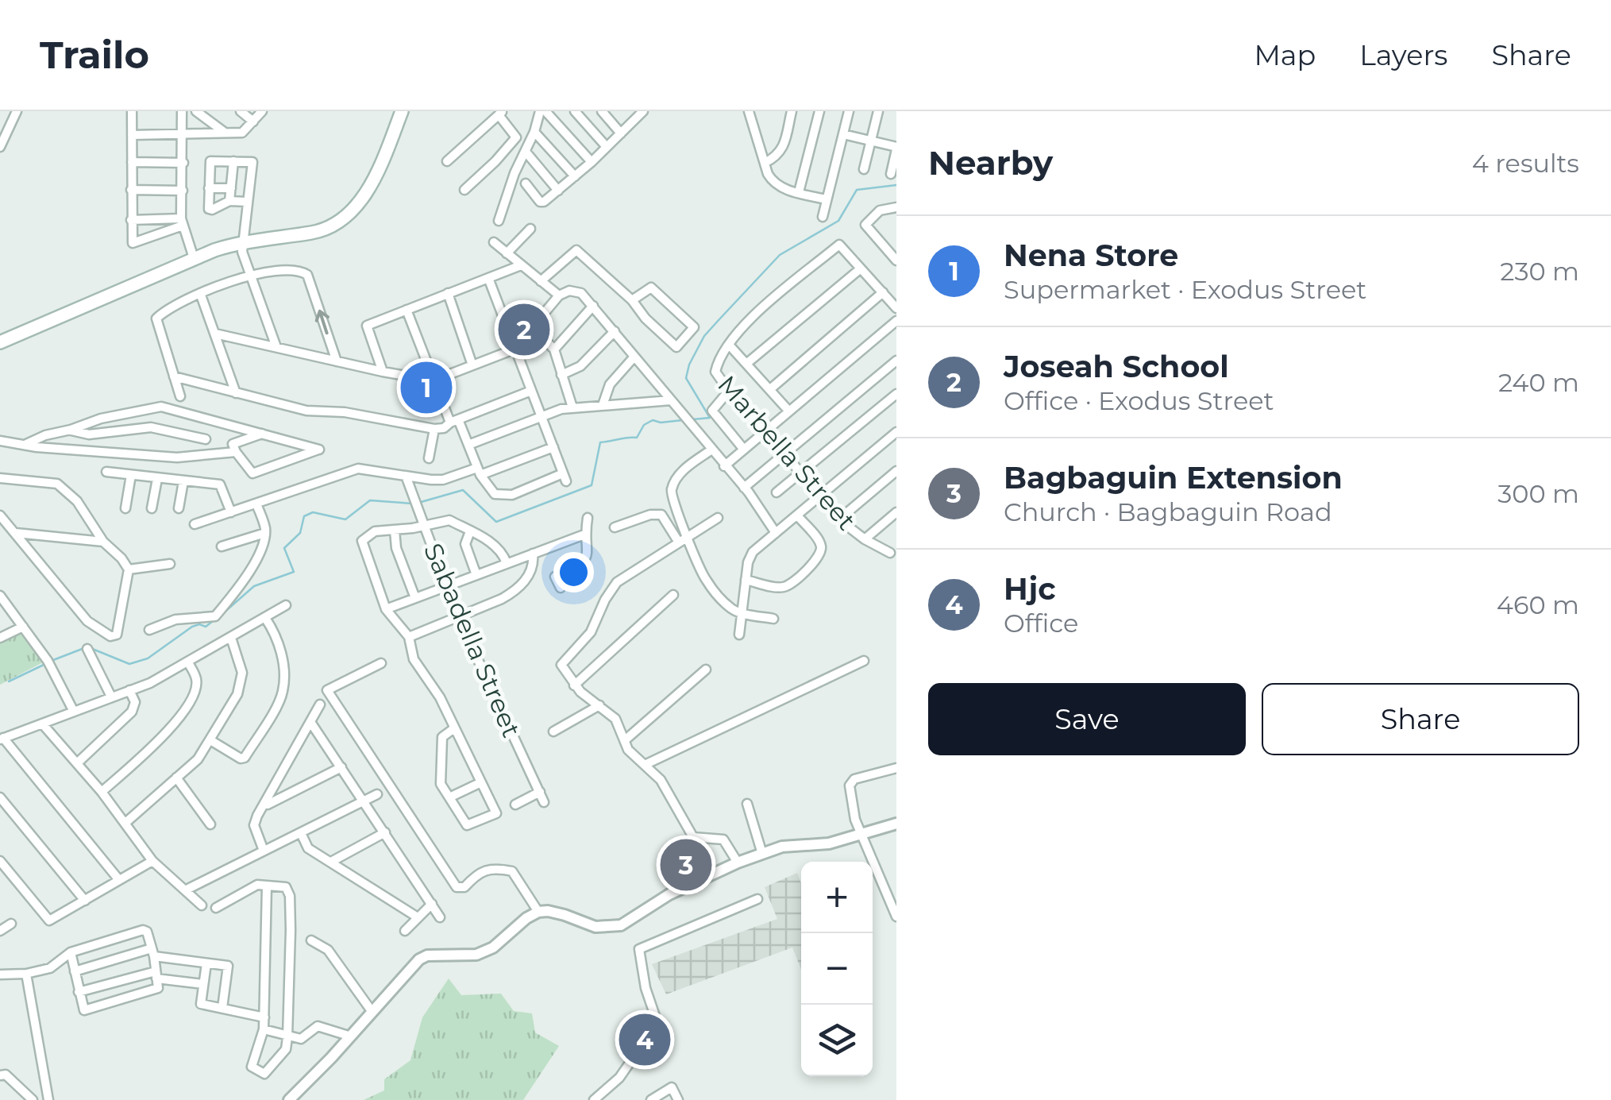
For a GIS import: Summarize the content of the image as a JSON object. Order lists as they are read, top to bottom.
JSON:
{
  "streets": {
    "street": ["Marbella Street", "Sabadella Street"]
  },
  "page": {
    "header": "Trailo",
    "nav": ["Map", "Layers", "Share"],
    "heading": ["Nearby", "4 results"],
    "list": [
      {
        "mark": "1",
        "name": "Nena Store",
        "note": "Supermarket · Exodus Street",
        "value": "230 m"
      },
      {
        "mark": "2",
        "name": "Joseah School",
        "note": "Office · Exodus Street",
        "value": "240 m"
      },
      {
        "mark": "3",
        "name": "Bagbaguin Extension",
        "note": "Church · Bagbaguin Road",
        "value": "300 m"
      },
      {
        "mark": "4",
        "name": "Hjc",
        "note": "Office",
        "value": "460 m"
      }
    ],
    "pins": [
      "2",
      "1",
      "3",
      "4"
    ],
    "buttons": ["Save", "Share"],
    "map_buttons": ["+", "−"]
  }
}
